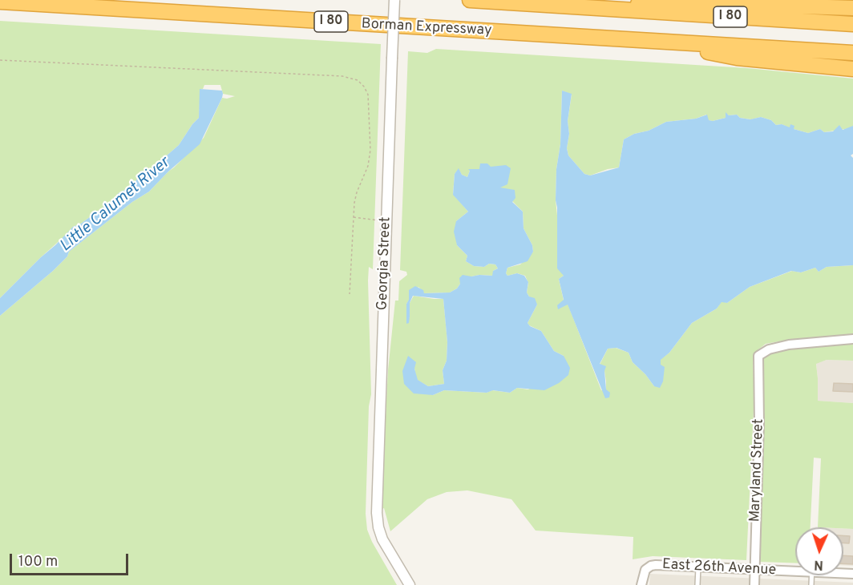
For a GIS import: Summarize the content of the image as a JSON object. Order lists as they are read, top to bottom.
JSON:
{
  "streets": {
    "highway": ["I 80", "Borman Expressway"],
    "street": ["Georgia Street", "Maryland Street", "East 26th Avenue"]
  },
  "crossings": [
    ["Maryland Street", "East 26th Avenue"]
  ],
  "water": ["Little Calumet River"],
  "scale_bar": "100 m",
  "north": "bottom"
}
